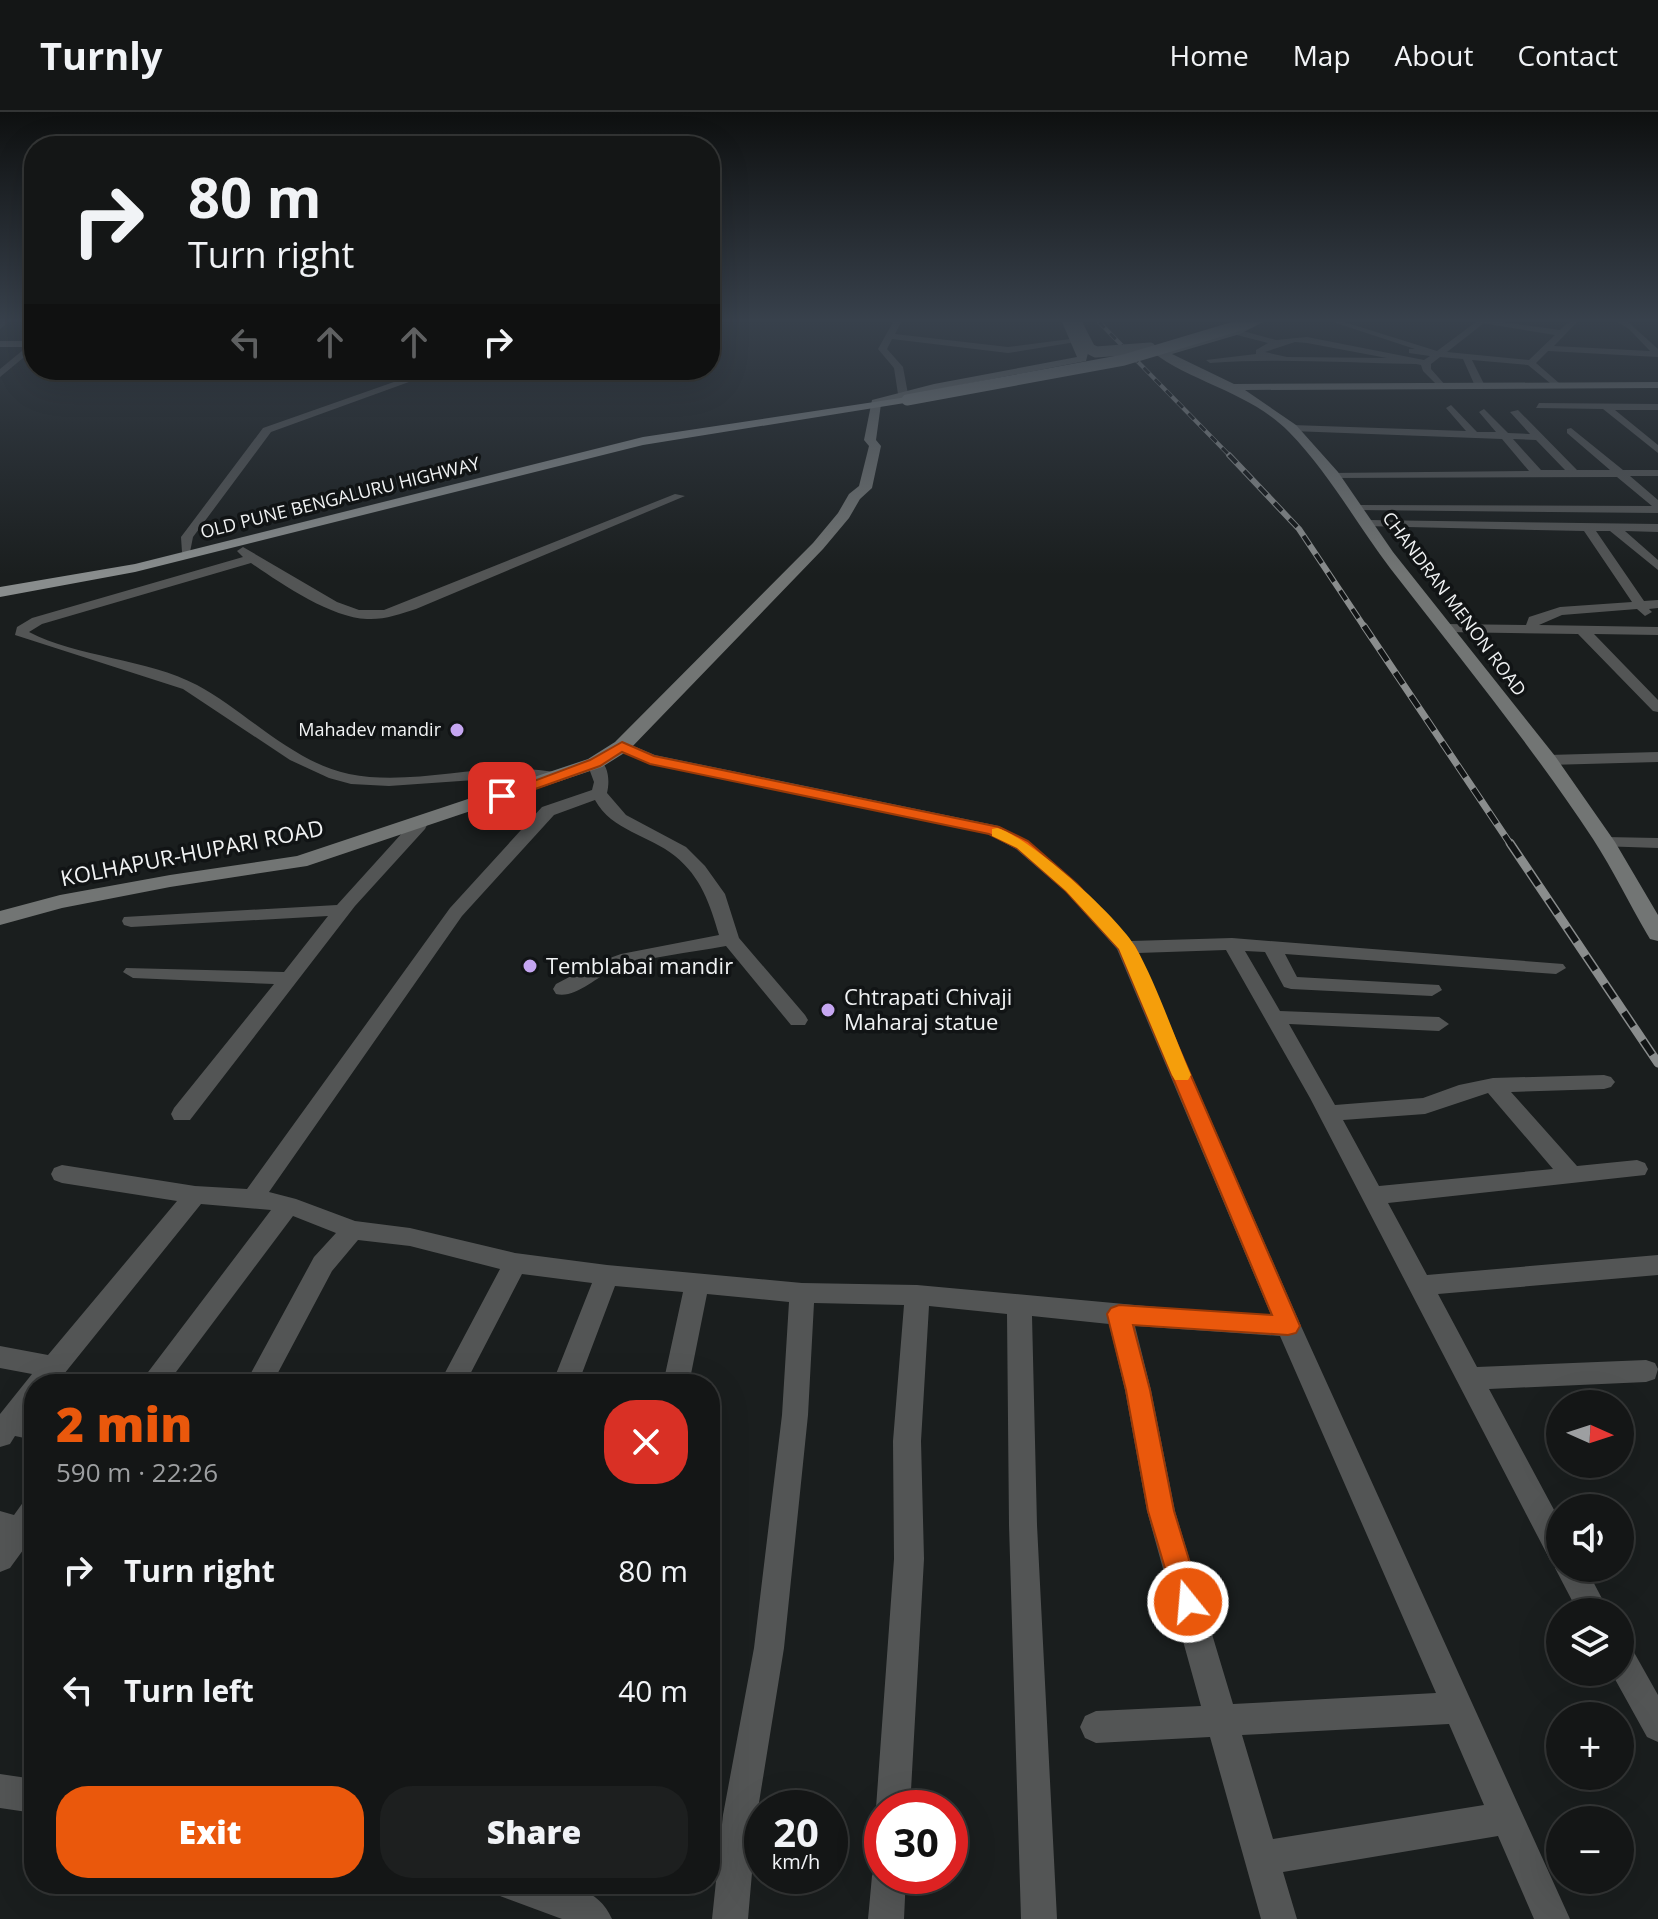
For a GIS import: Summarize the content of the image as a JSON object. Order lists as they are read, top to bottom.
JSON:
{
  "streets": {
    "main road": ["OLD PUNE BENGALURU HIGHWAY", "CHANDRAN MENON ROAD", "KOLHAPUR-HUPARI ROAD"]
  },
  "places": ["Mahadev mandir", "Temblabai mandir", "Chtrapati Chivaji Maharaj statue"],
  "north": "right",
  "page": {
    "header": "Turnly",
    "nav": [
      "Home",
      "Map",
      "About",
      "Contact"
    ],
    "turn": ["80 m", "Turn right"],
    "heading": ["2 min", "590 m · 22:26"],
    "map_buttons": ["+", "−"],
    "list": [
      {
        "name": "Turn right",
        "value": "80 m"
      },
      {
        "name": "Turn left",
        "value": "40 m"
      }
    ],
    "buttons": ["Exit", "Share"],
    "speed": "20 km/h",
    "limit": "30"
  }
}
